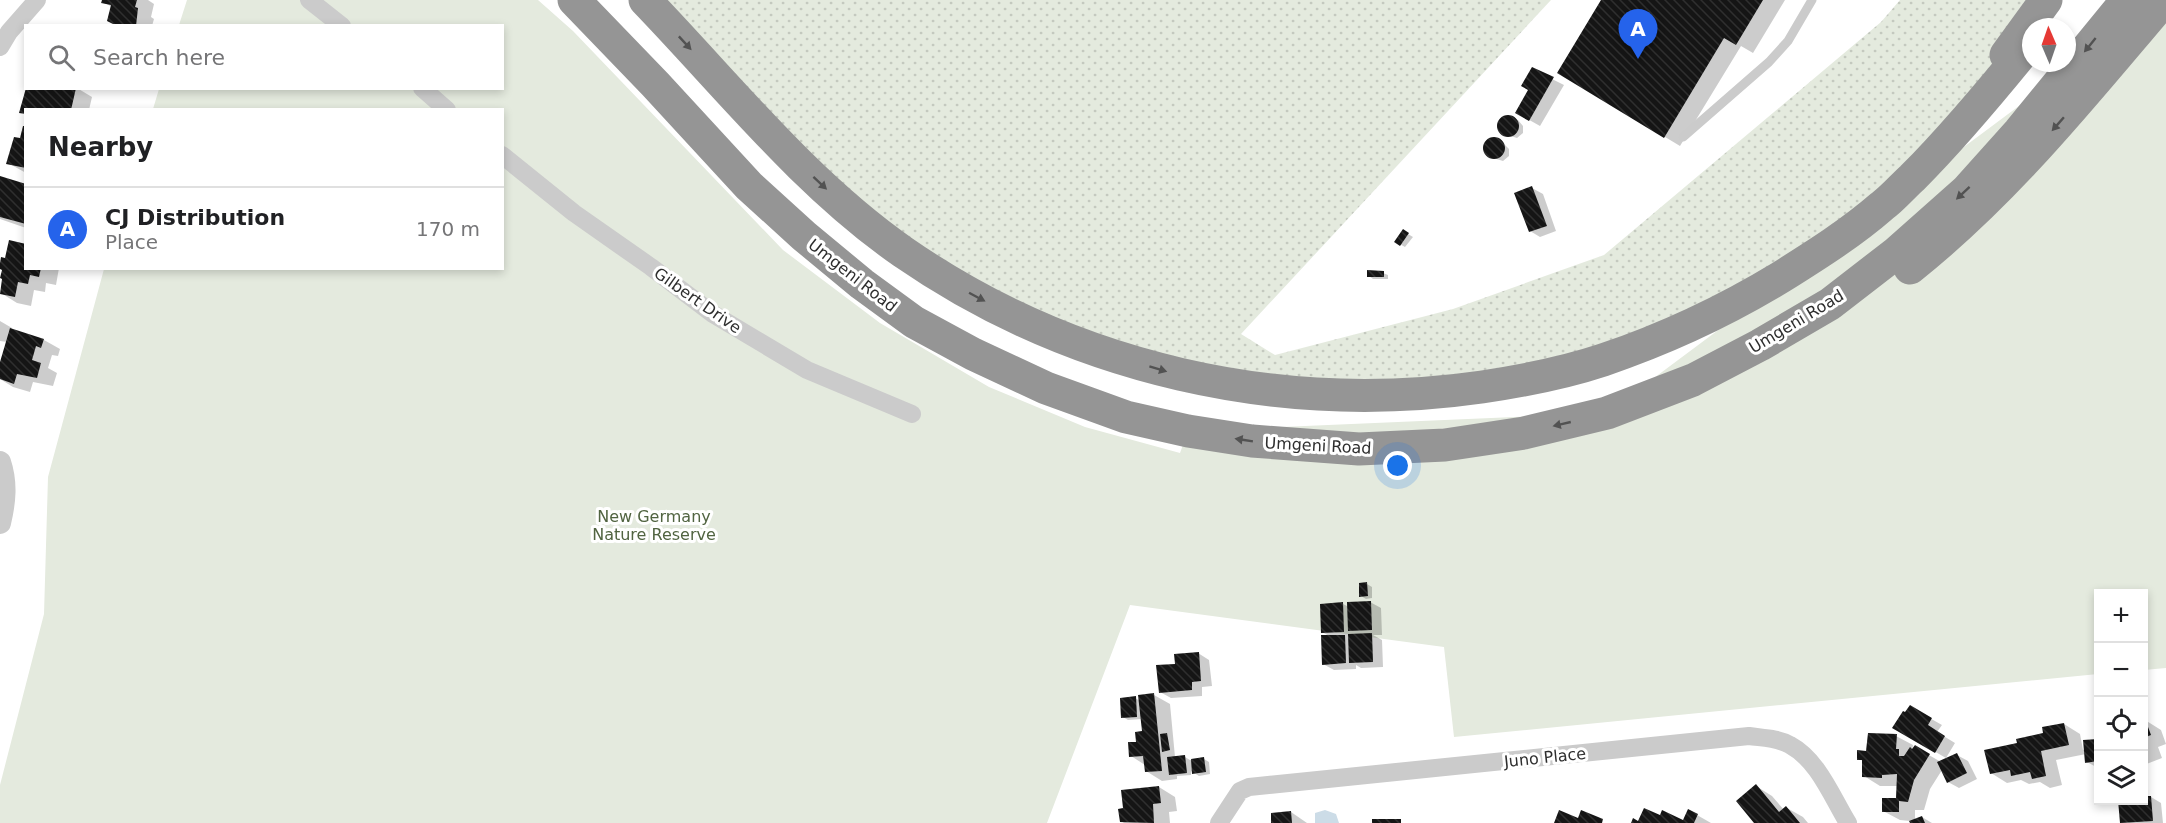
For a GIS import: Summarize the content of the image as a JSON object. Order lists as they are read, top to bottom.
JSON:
{
  "streets": {
    "highway": ["Umgeni Road"],
    "street": ["Gilbert Drive", "Juno Place"]
  },
  "one_way": ["Umgeni Road"],
  "parks": ["New Germany Nature Reserve"],
  "north": "top",
  "page": {
    "pins": "A",
    "search": "Search here",
    "heading": "Nearby",
    "list": [
      {
        "mark": "A",
        "name": "CJ Distribution",
        "note": "Place",
        "value": "170 m"
      }
    ],
    "map_buttons": ["+", "−"]
  }
}
